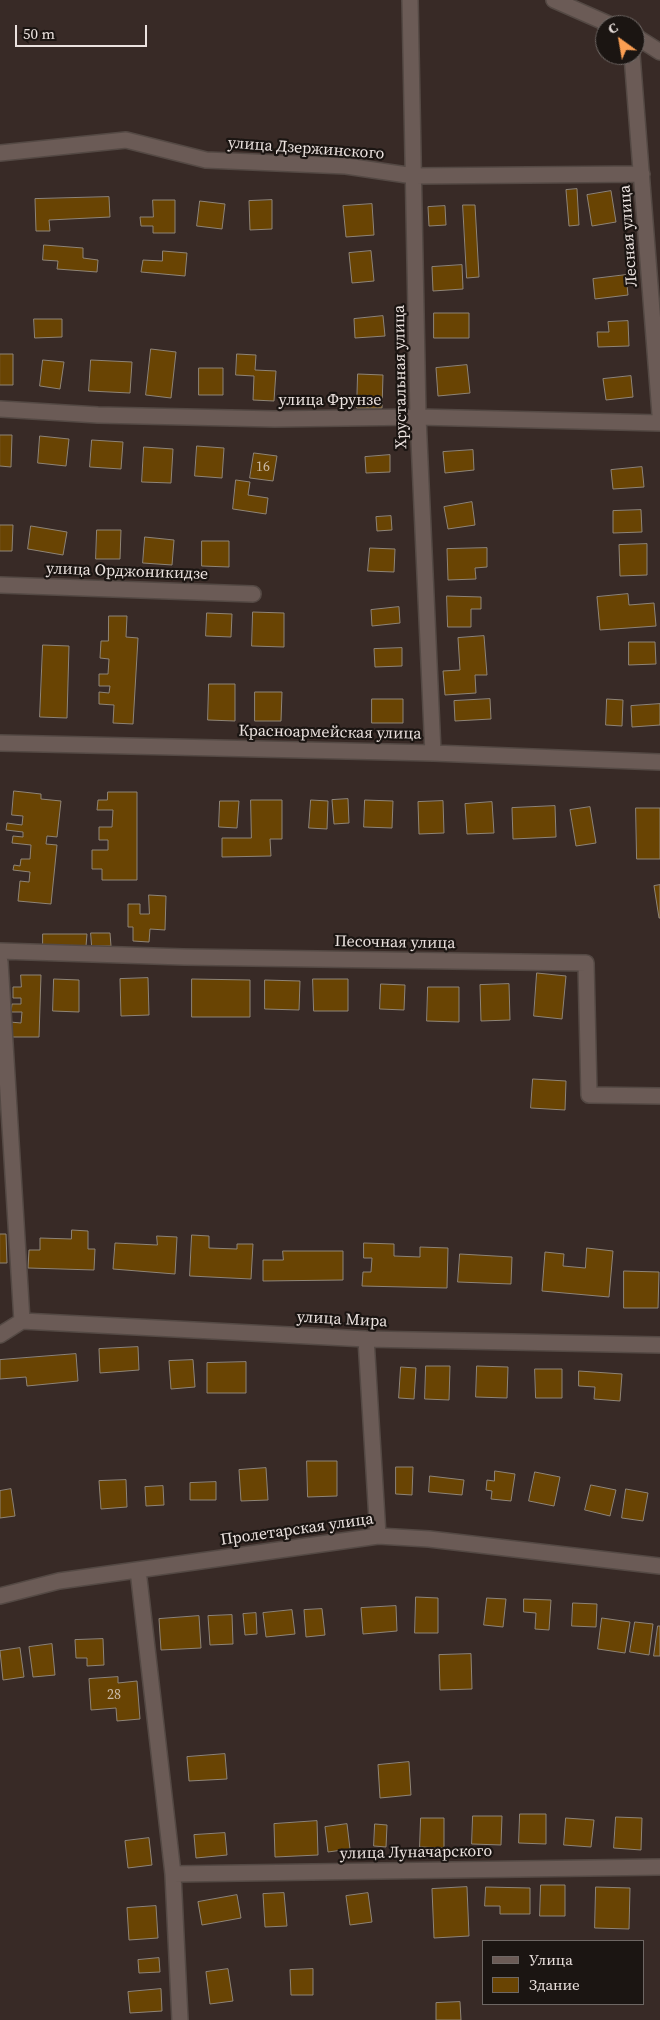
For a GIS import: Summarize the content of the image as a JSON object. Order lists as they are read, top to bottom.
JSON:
{
  "streets": {
    "street": [
      "улица Дзержинского",
      "Лесная улица",
      "Хрустальная улица",
      "улица Фрунзе",
      "улица Орджоникидзе",
      "Красноармейская улица",
      "Песочная улица",
      "улица Мира",
      "Пролетарская улица",
      "улица Луначарского"
    ]
  },
  "crossings": [
    ["улица Дзержинского", "Лесная улица"],
    ["улица Дзержинского", "Хрустальная улица"],
    ["Хрустальная улица", "улица Фрунзе"],
    ["Хрустальная улица", "Красноармейская улица"]
  ],
  "house_numbers": ["16", "28"],
  "legend": ["Улица", "Здание"],
  "scale_bar": "50 m",
  "north": "top left"
}
